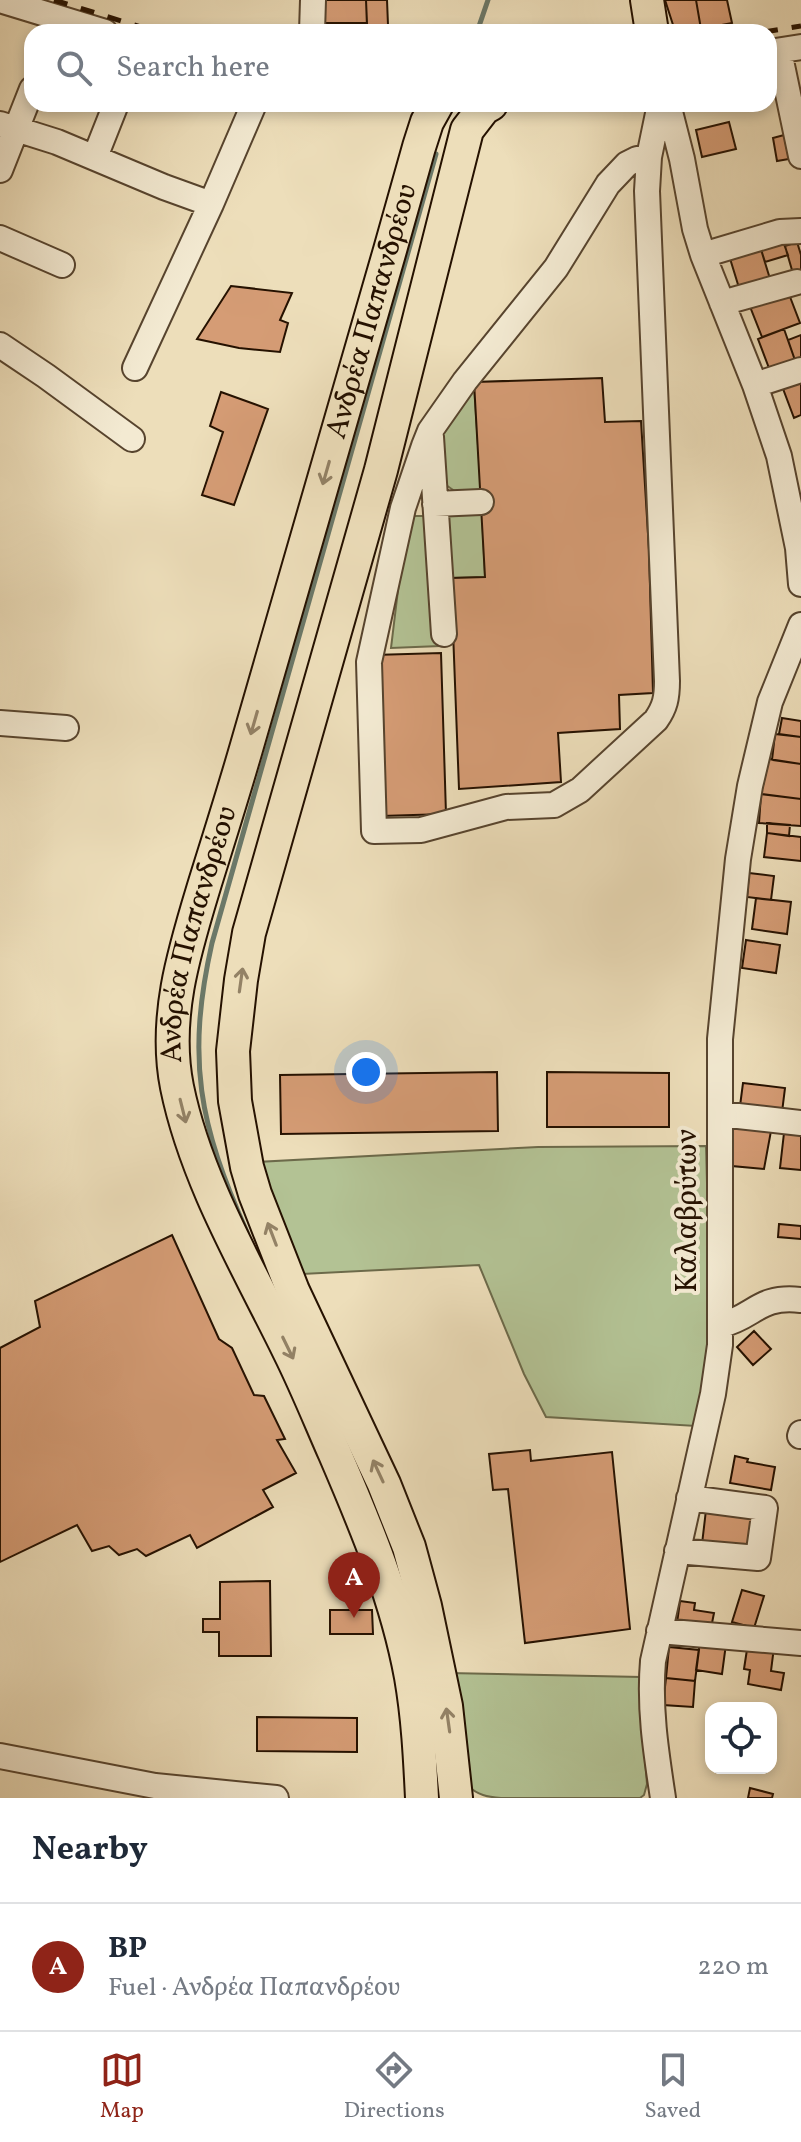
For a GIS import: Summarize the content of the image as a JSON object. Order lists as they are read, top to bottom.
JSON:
{
  "streets": {
    "main road": ["Ανδρέα Παπανδρέου"],
    "street": ["Καλαβρύτων"]
  },
  "page": {
    "search": "Search here",
    "pins": "A",
    "heading": "Nearby",
    "list": [
      {
        "mark": "A",
        "name": "BP",
        "note": "Fuel · Ανδρέα Παπανδρέου",
        "value": "220 m"
      }
    ],
    "nav": ["Map", "Directions", "Saved"]
  }
}
